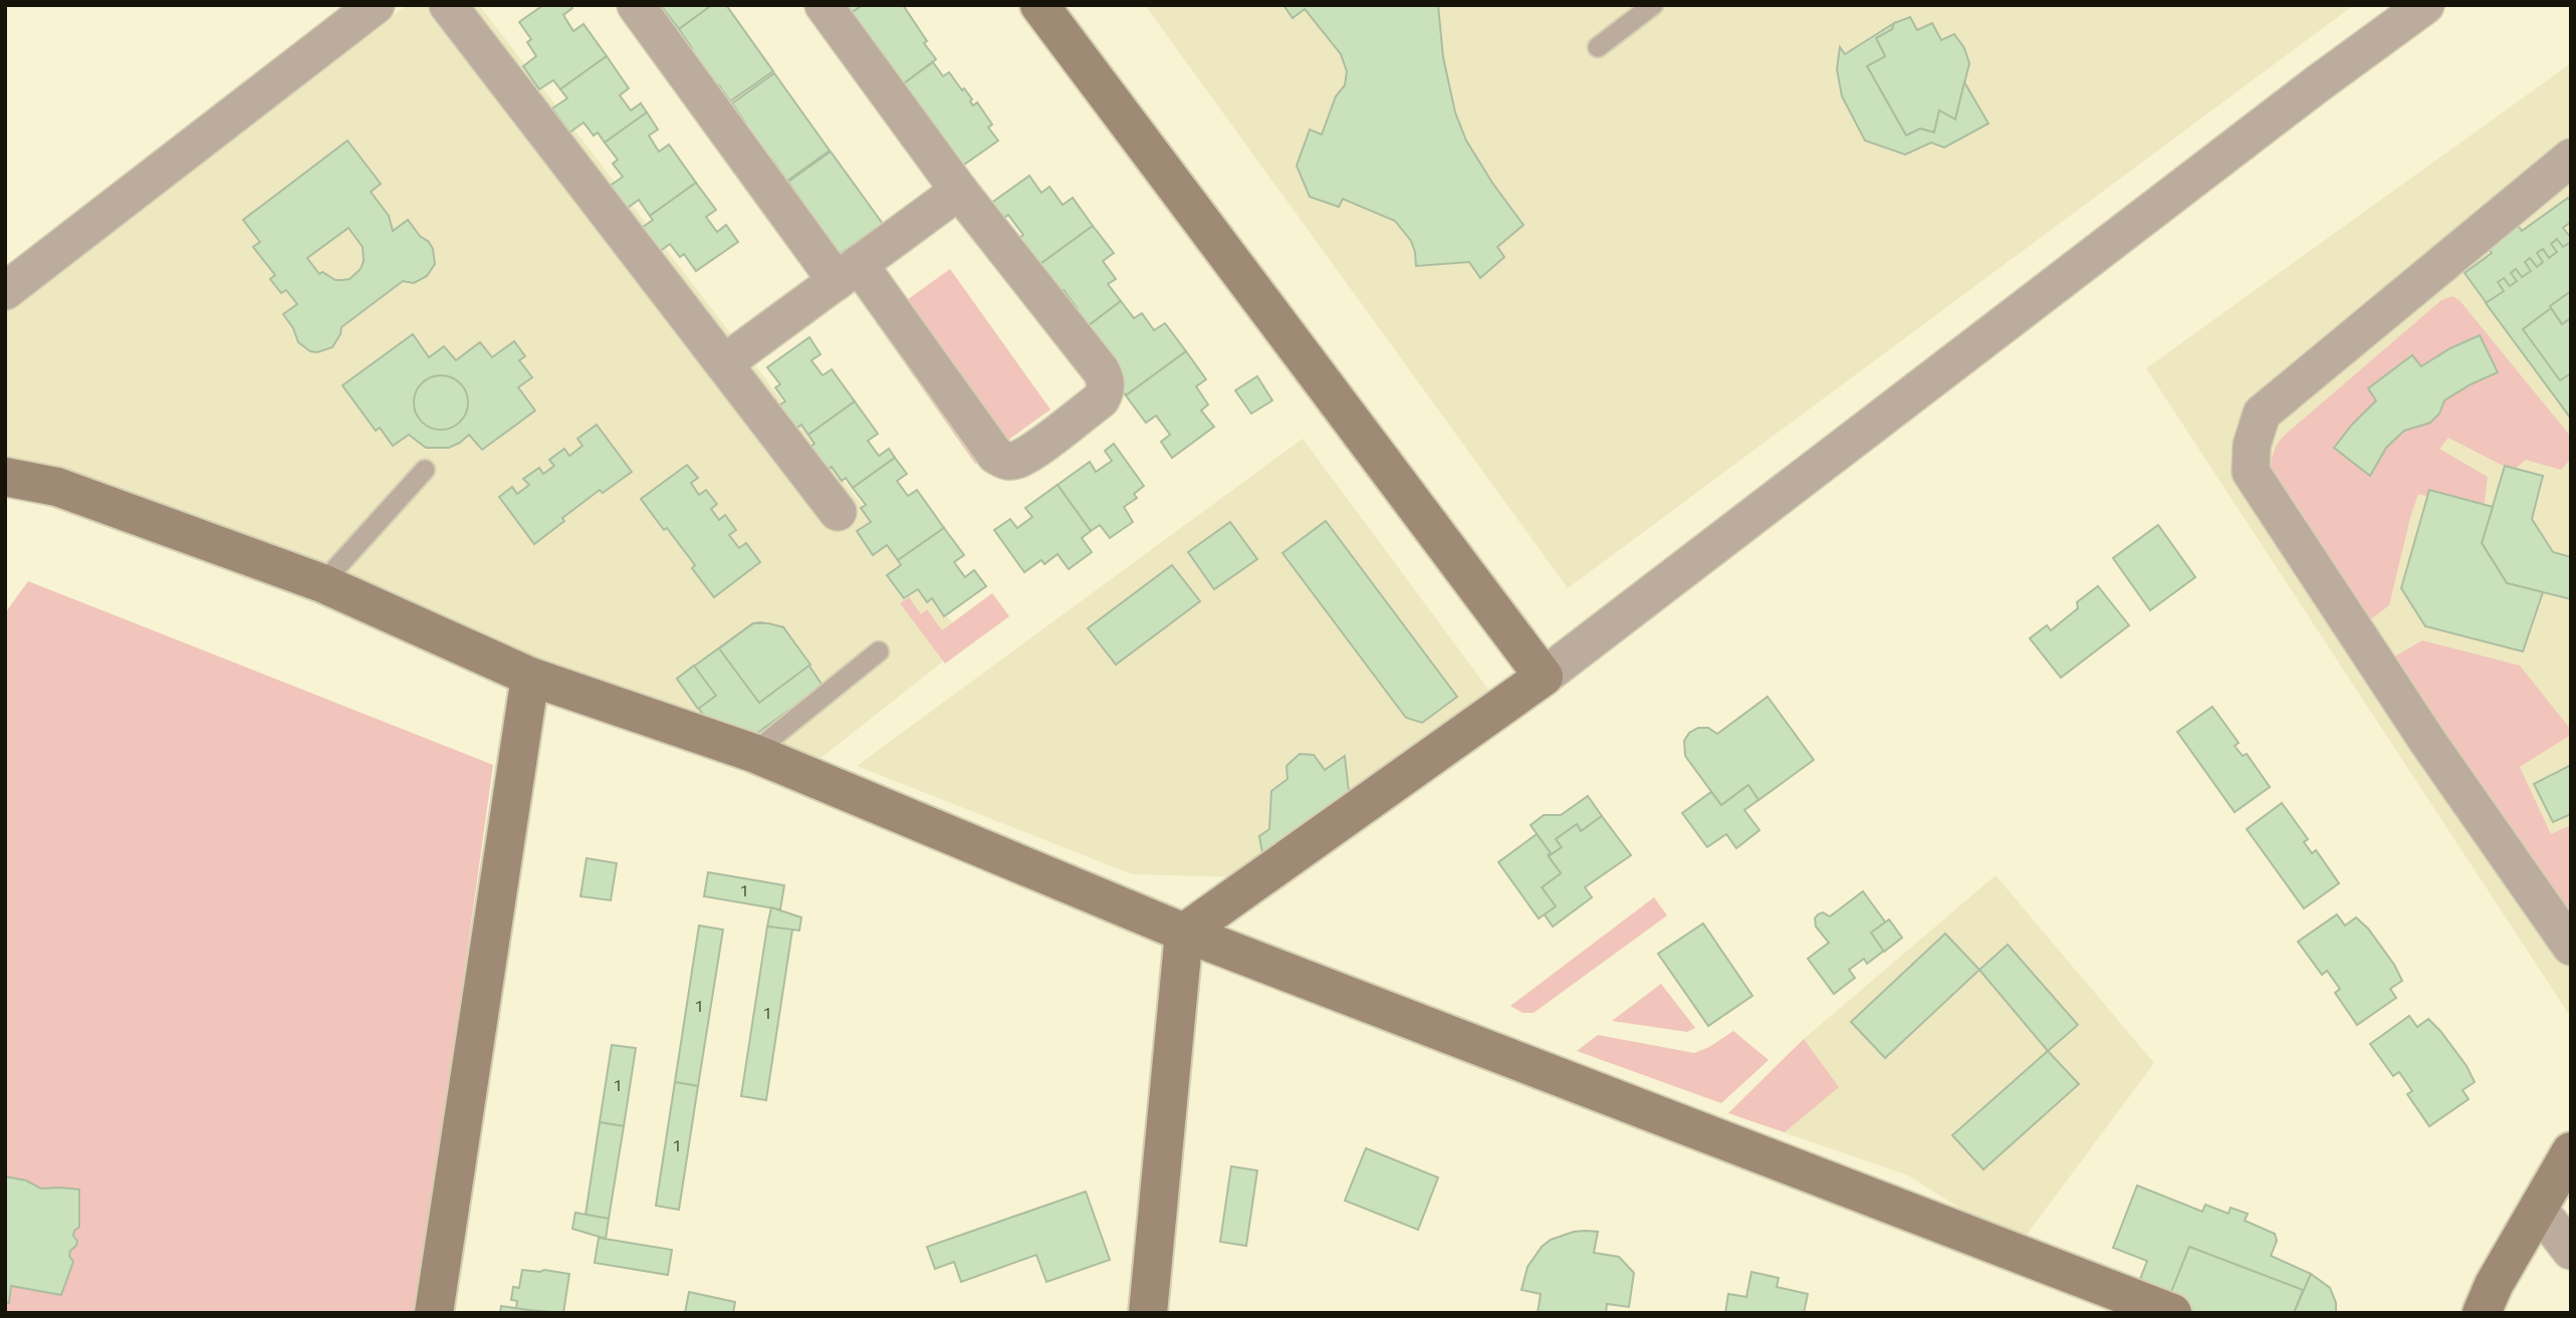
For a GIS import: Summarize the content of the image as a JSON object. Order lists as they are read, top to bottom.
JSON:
{
  "house_numbers": [
    "1",
    "1",
    "1",
    "1",
    "1"
  ]
}
